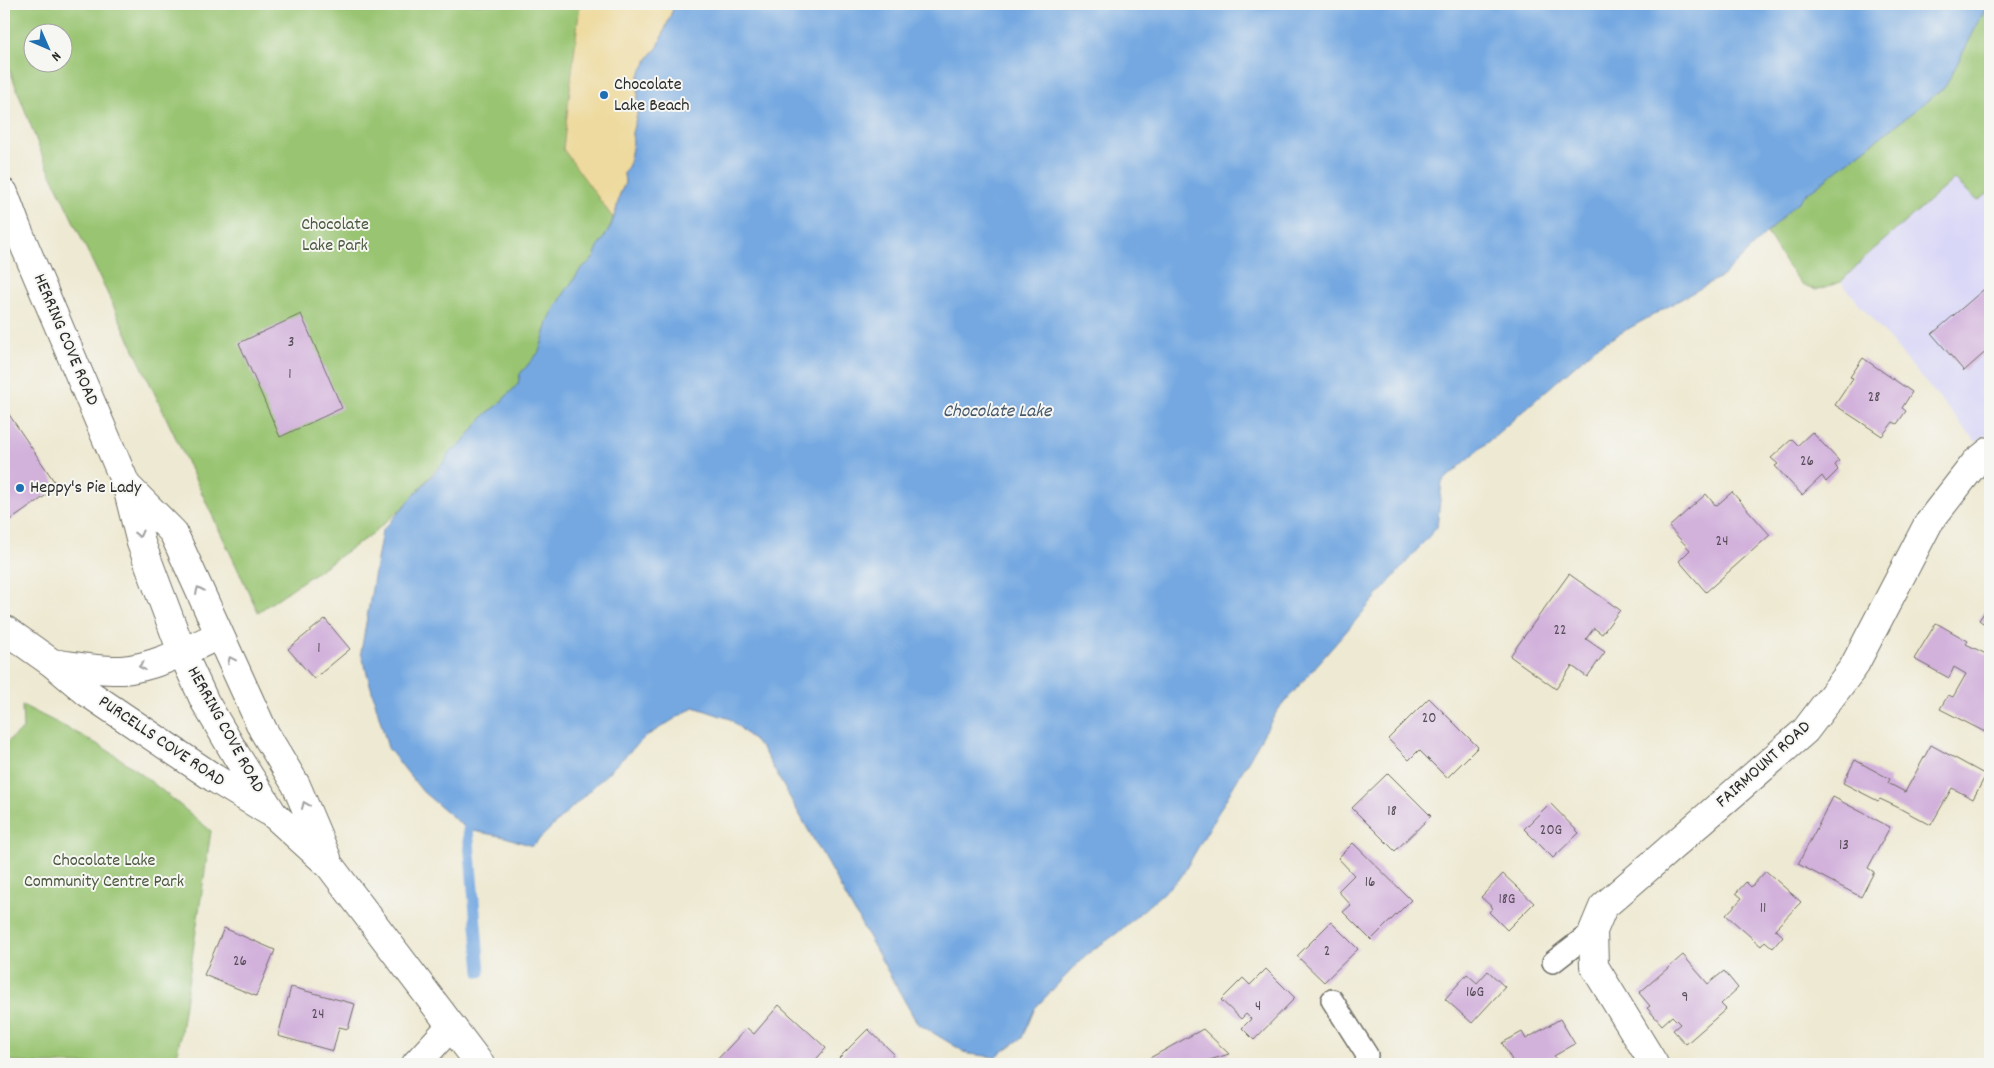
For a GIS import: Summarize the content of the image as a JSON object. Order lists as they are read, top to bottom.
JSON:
{
  "streets": {
    "main road": ["HERRING COVE ROAD", "PURCELLS COVE ROAD", "FAIRMOUNT ROAD"]
  },
  "crossings": [
    ["HERRING COVE ROAD", "PURCELLS COVE ROAD"]
  ],
  "water": ["Chocolate Lake"],
  "parks": ["Chocolate Lake Park", "Chocolate Lake Community Centre Park"],
  "places": ["Chocolate Lake Beach", "Heppy's Pie Lady"],
  "house_numbers": [
    "3",
    "1",
    "28",
    "26",
    "24",
    "22",
    "1",
    "20",
    "18",
    "20G",
    "13",
    "16",
    "18G",
    "11",
    "2",
    "26",
    "16G",
    "9",
    "4",
    "24"
  ],
  "north": "bottom right"
}
